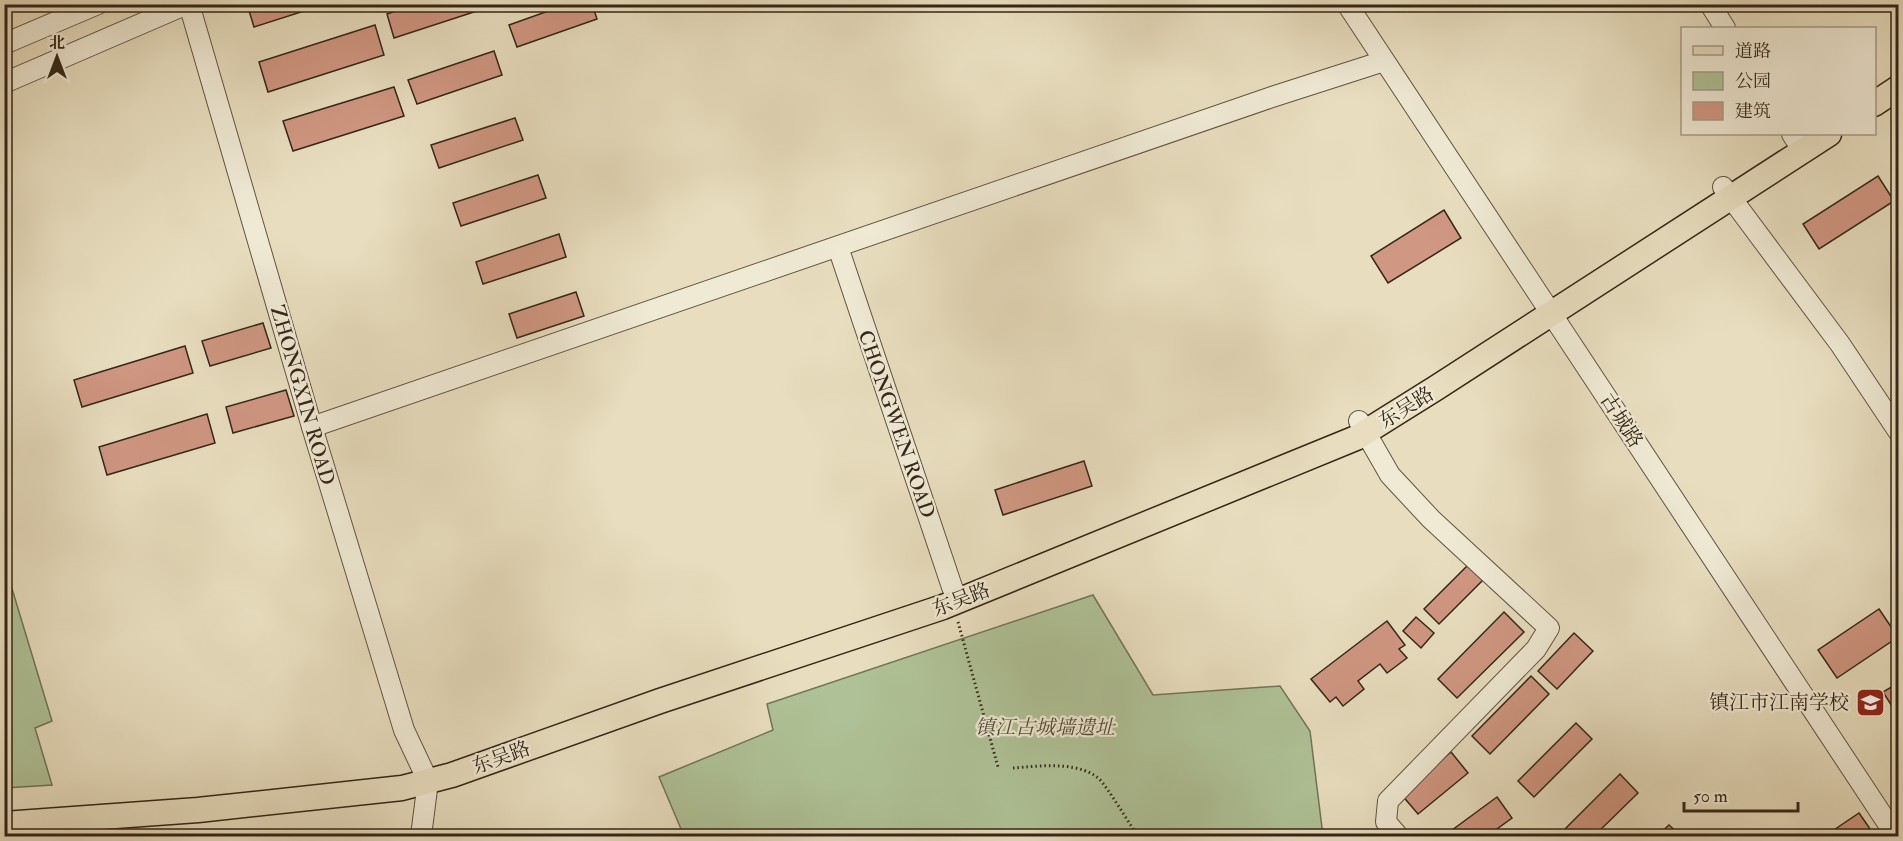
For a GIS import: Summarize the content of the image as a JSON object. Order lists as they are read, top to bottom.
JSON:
{
  "streets": {
    "main road": ["东吴路"],
    "street": ["ZHONGXIN ROAD", "古城路", "CHONGWEN ROAD"]
  },
  "crossings": [
    ["ZHONGXIN ROAD", "东吴路"],
    ["东吴路", "古城路"],
    ["东吴路", "CHONGWEN ROAD"]
  ],
  "parks": ["镇江古城墙遗址"],
  "places": {
    "school or university": ["镇江市江南学校"]
  },
  "legend": ["道路", "公园", "建筑"],
  "scale_bar": "50 m",
  "north": "top"
}
